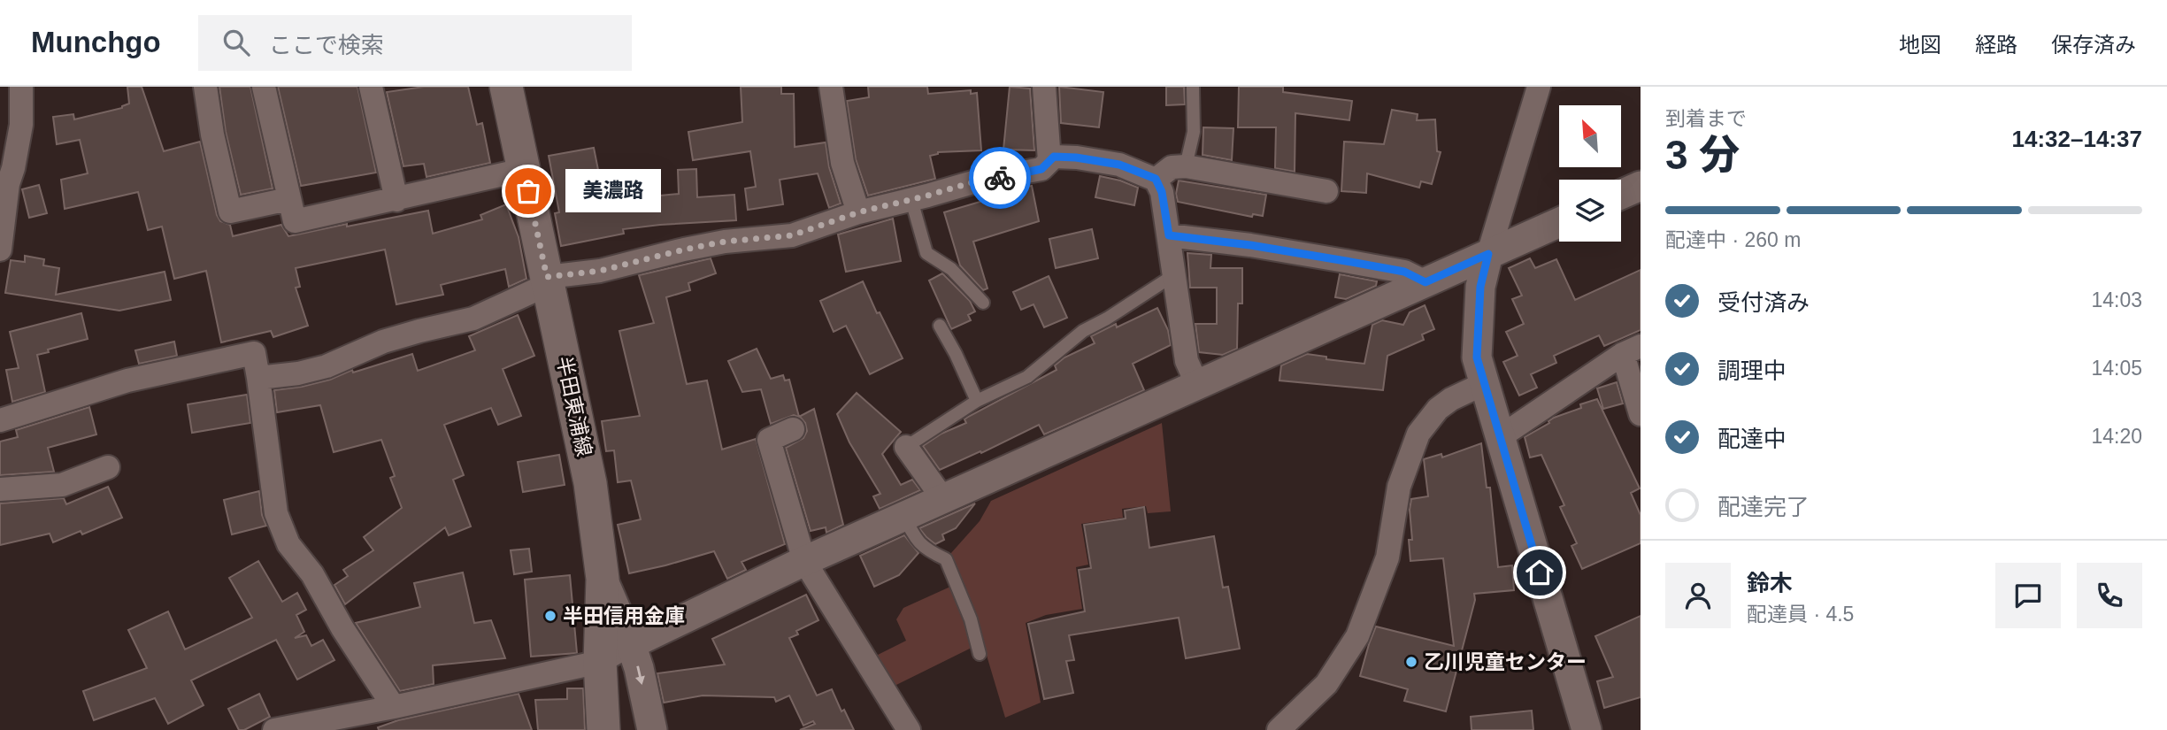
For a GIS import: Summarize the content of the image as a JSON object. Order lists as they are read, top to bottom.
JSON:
{
  "streets": {
    "main road": ["半田東浦線"]
  },
  "places": ["美濃路", "半田信用金庫", "乙川児童センター"],
  "north": "top left",
  "page": {
    "header": "Munchgo",
    "search": "ここで検索",
    "nav": ["地図", "経路", "保存済み"],
    "heading": ["3 分", "到着まで", "14:32–14:37"],
    "panel": ["鈴木", "配達員 · 4.5"],
    "bubble": "美濃路",
    "bar": "配達中 · 260 m",
    "list": [
      ["受付済み", "14:03"],
      ["調理中", "14:05"],
      ["配達中", "14:20"],
      "配達完了"
    ]
  }
}
